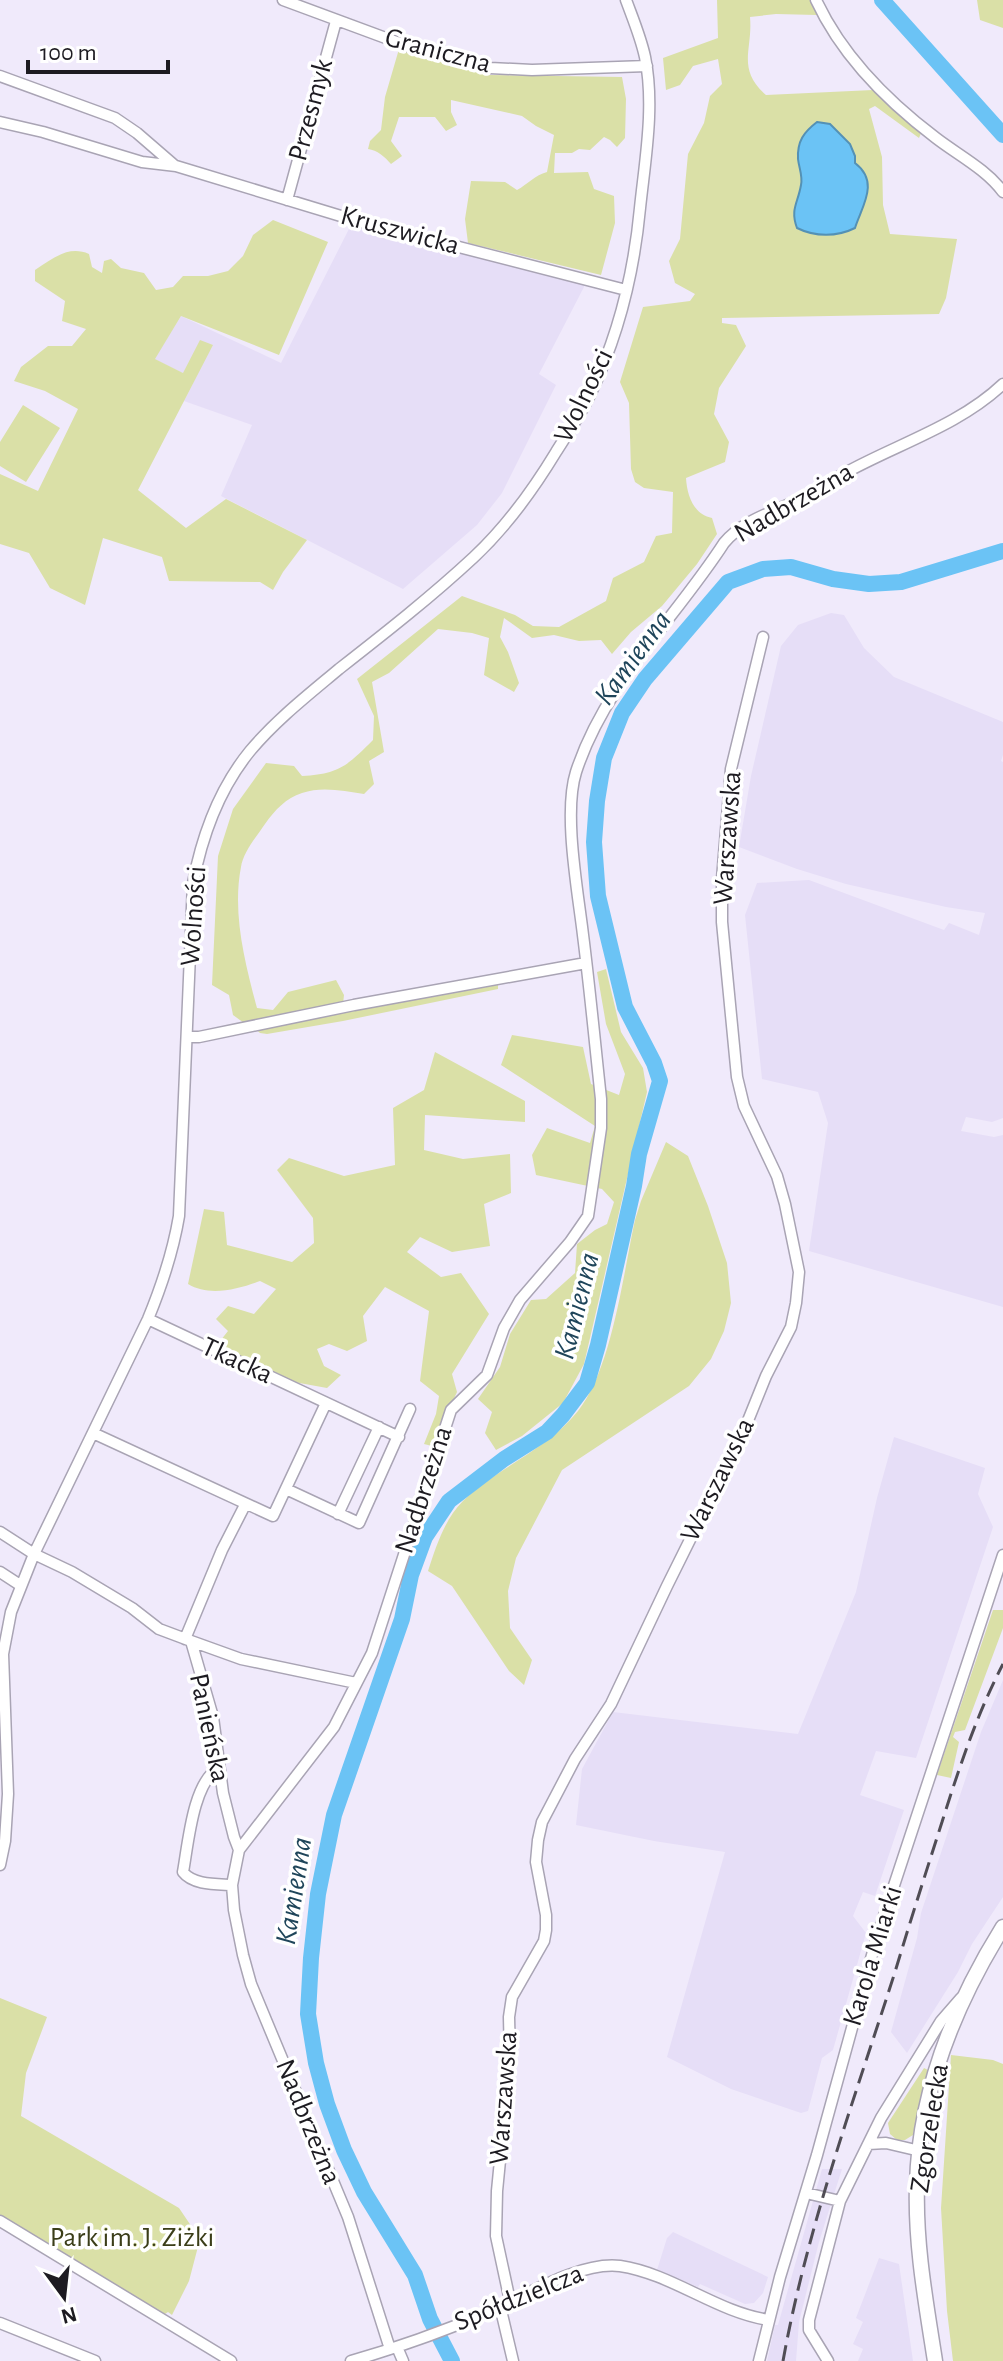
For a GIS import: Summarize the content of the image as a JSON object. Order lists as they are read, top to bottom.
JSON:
{
  "streets": {
    "main road": ["Zgorzelecka"],
    "street": [
      "Graniczna",
      "Przesmyk",
      "Kruszwicka",
      "Wolności",
      "Nadbrzeżna",
      "Warszawska",
      "Tkacka",
      "Panieńska",
      "Karola Miarki",
      "Spółdzielcza"
    ]
  },
  "crossings": [
    ["Graniczna", "Przesmyk"],
    ["Graniczna", "Wolności"],
    ["Przesmyk", "Kruszwicka"],
    ["Kruszwicka", "Wolności"],
    ["Wolności", "Tkacka"],
    ["Wolności", "Panieńska"],
    ["Nadbrzeżna", "Panieńska"],
    ["Nadbrzeżna", "Spółdzielcza"],
    ["Warszawska", "Spółdzielcza"],
    ["Karola Miarki", "Spółdzielcza"]
  ],
  "water": ["Kamienna"],
  "parks": ["Park im. J. Ziżki"],
  "scale_bar": "100 m",
  "north": "bottom"
}
